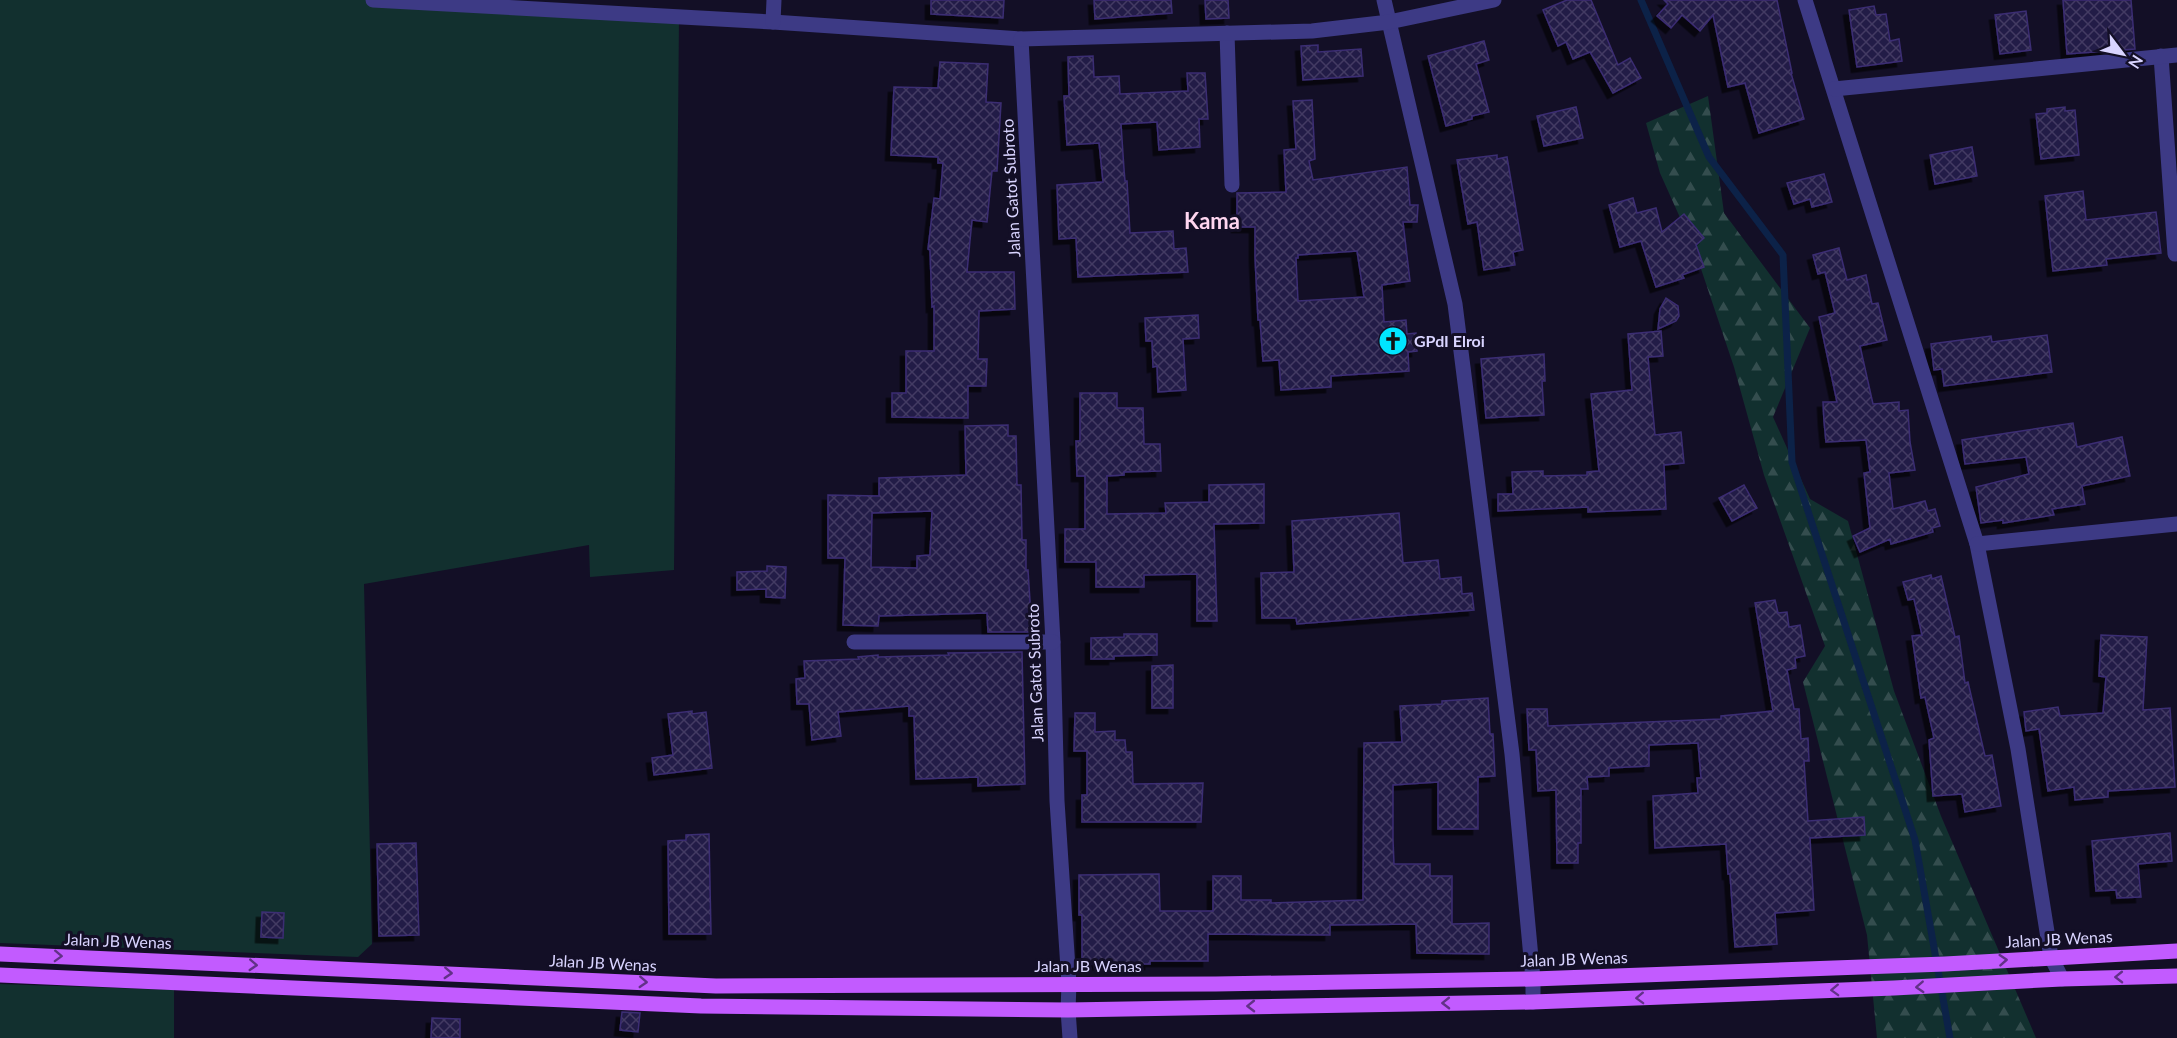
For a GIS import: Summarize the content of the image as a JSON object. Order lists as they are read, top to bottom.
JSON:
{
  "streets": {
    "main road": ["Jalan JB Wenas"],
    "street": ["Jalan Gatot Subroto"]
  },
  "crossings": [
    ["Jalan Gatot Subroto", "Jalan JB Wenas"]
  ],
  "districts": ["Kama"],
  "places": {
    "church": ["GPdI Elroi"]
  },
  "north": "bottom right"
}
